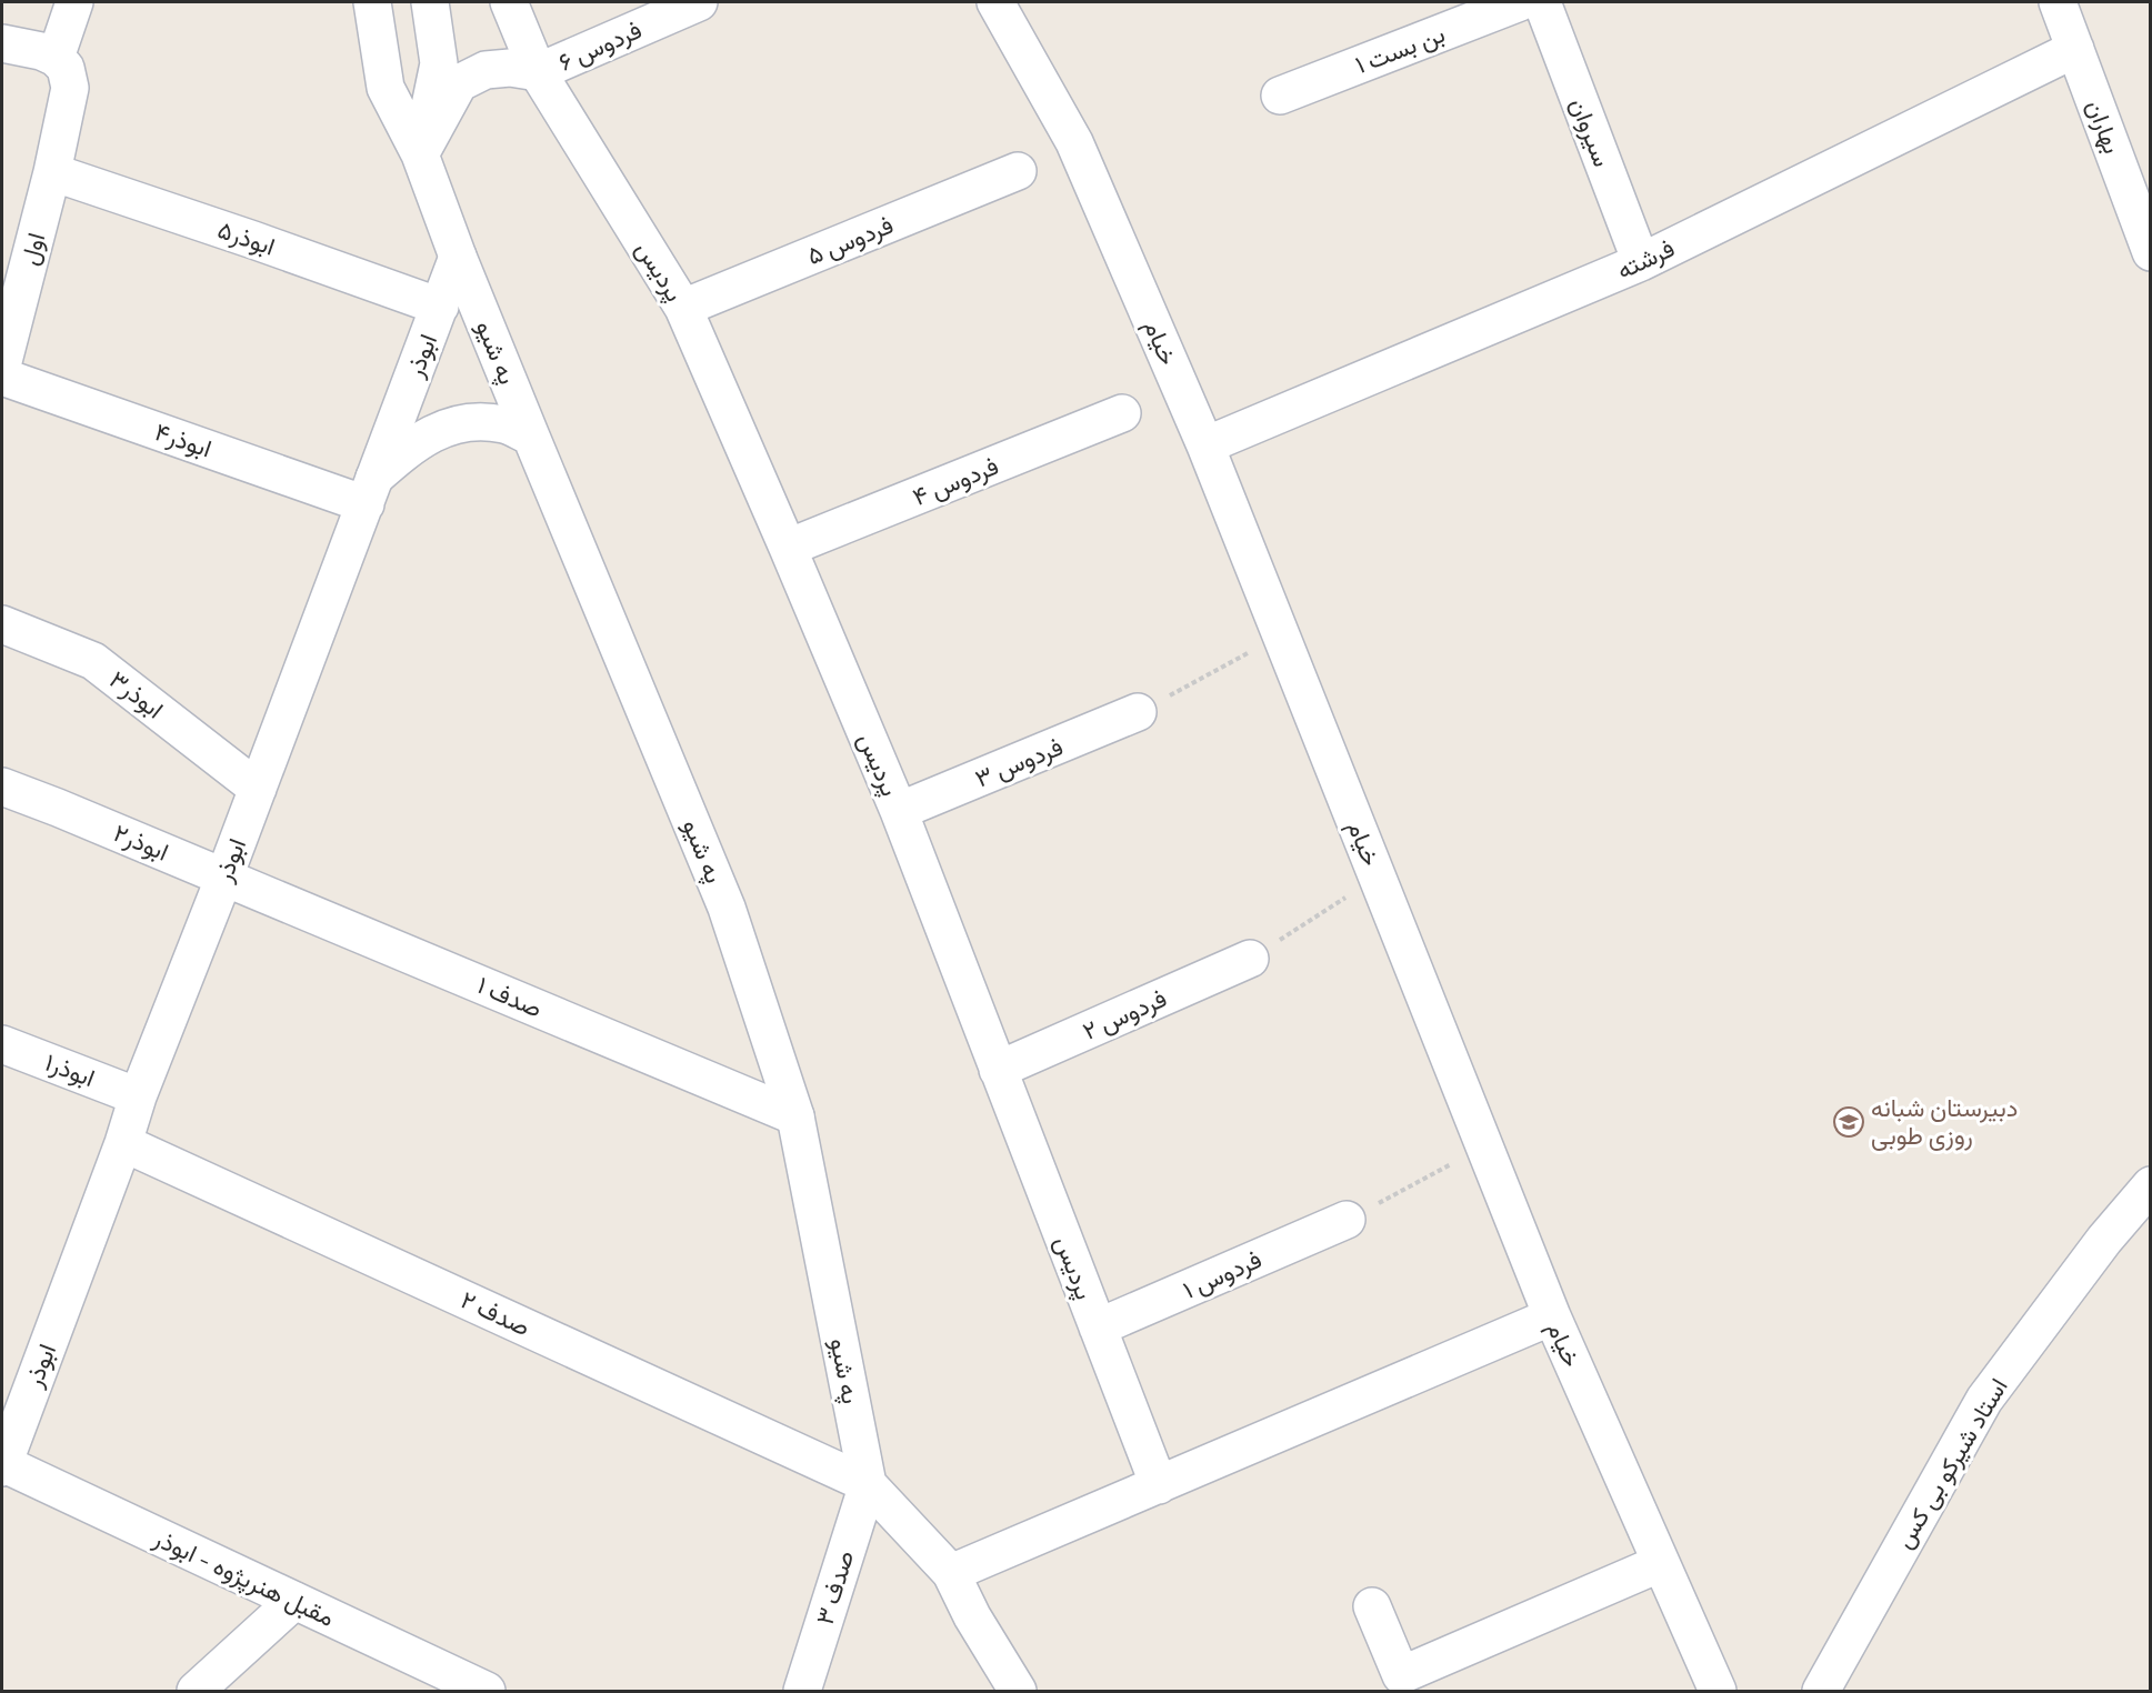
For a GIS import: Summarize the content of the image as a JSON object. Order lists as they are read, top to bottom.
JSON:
{
  "streets": {
    "street": [
      "فردوس ۶",
      "بن بست ۱",
      "بهاران",
      "سیروان",
      "ابوذر۵",
      "فردوس ۵",
      "اول",
      "فرشته",
      "پردیس",
      "خیام",
      "په شیو",
      "ابوذر",
      "ابوذر۴",
      "فردوس ۴",
      "ابوذر۳",
      "فردوس ۳",
      "ابوذر۲",
      "صدف ۱",
      "فردوس ۲",
      "ابوذر۱",
      "فردوس ۱",
      "صدف ۲",
      "استاد شیرکو بی کس",
      "مقبل هنرپژوه - ابوذر",
      "صدف ۳"
    ]
  },
  "crossings": [
    ["فردوس ۶", "پردیس"],
    ["بهاران", "فرشته"],
    ["سیروان", "فرشته"],
    ["ابوذر۵", "اول"],
    ["ابوذر۵", "ابوذر"],
    ["فردوس ۵", "پردیس"],
    ["فرشته", "خیام"],
    ["پردیس", "فردوس ۴"],
    ["پردیس", "فردوس ۳"],
    ["پردیس", "فردوس ۲"],
    ["پردیس", "فردوس ۱"],
    ["په شیو", "ابوذر"],
    ["په شیو", "صدف ۱"],
    ["په شیو", "صدف ۲"],
    ["په شیو", "صدف ۳"],
    ["ابوذر", "ابوذر۴"],
    ["ابوذر", "ابوذر۳"],
    ["ابوذر", "ابوذر۲"],
    ["ابوذر", "صدف ۱"],
    ["ابوذر", "ابوذر۱"],
    ["ابوذر", "صدف ۲"],
    ["ابوذر", "مقبل هنرپژوه - ابوذر"],
    ["ابوذر۲", "صدف ۱"],
    ["صدف ۲", "صدف ۳"]
  ],
  "places": {
    "school or university": ["دبیرستان شبانه روزی طوبی"]
  }
}
